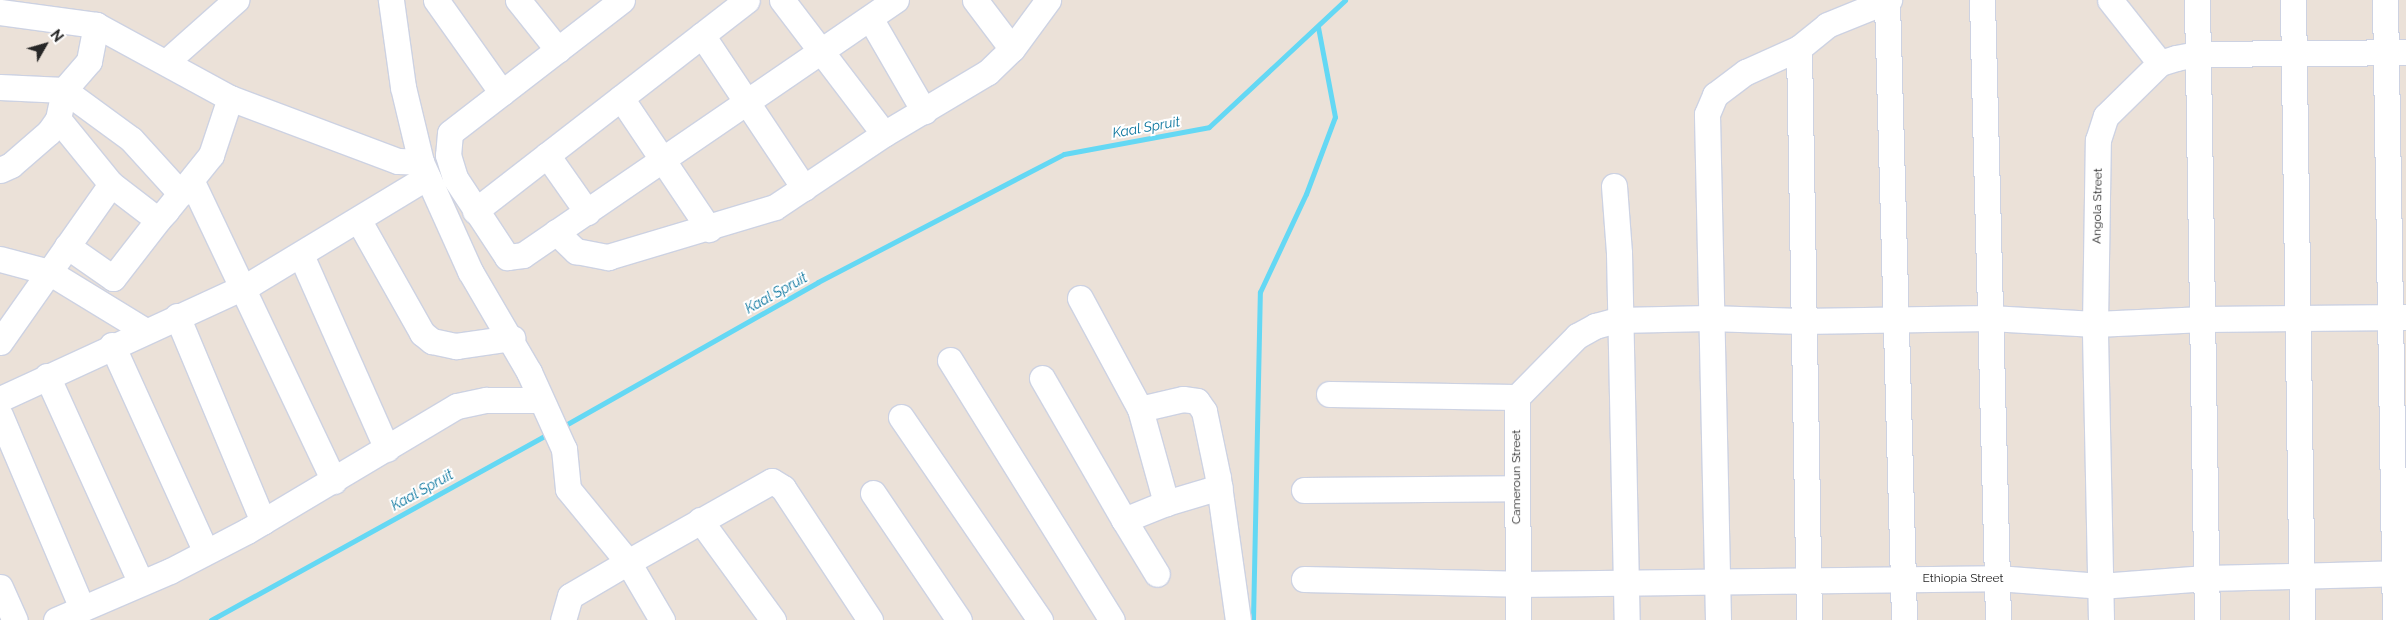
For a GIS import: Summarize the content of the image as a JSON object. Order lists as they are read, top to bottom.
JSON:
{
  "streets": {
    "street": ["Angola Street", "Cameroun Street", "Ethiopia Street"]
  },
  "crossings": [
    ["Angola Street", "Ethiopia Street"],
    ["Cameroun Street", "Ethiopia Street"]
  ],
  "water": ["Kaal Spruit"],
  "north": "top right"
}
